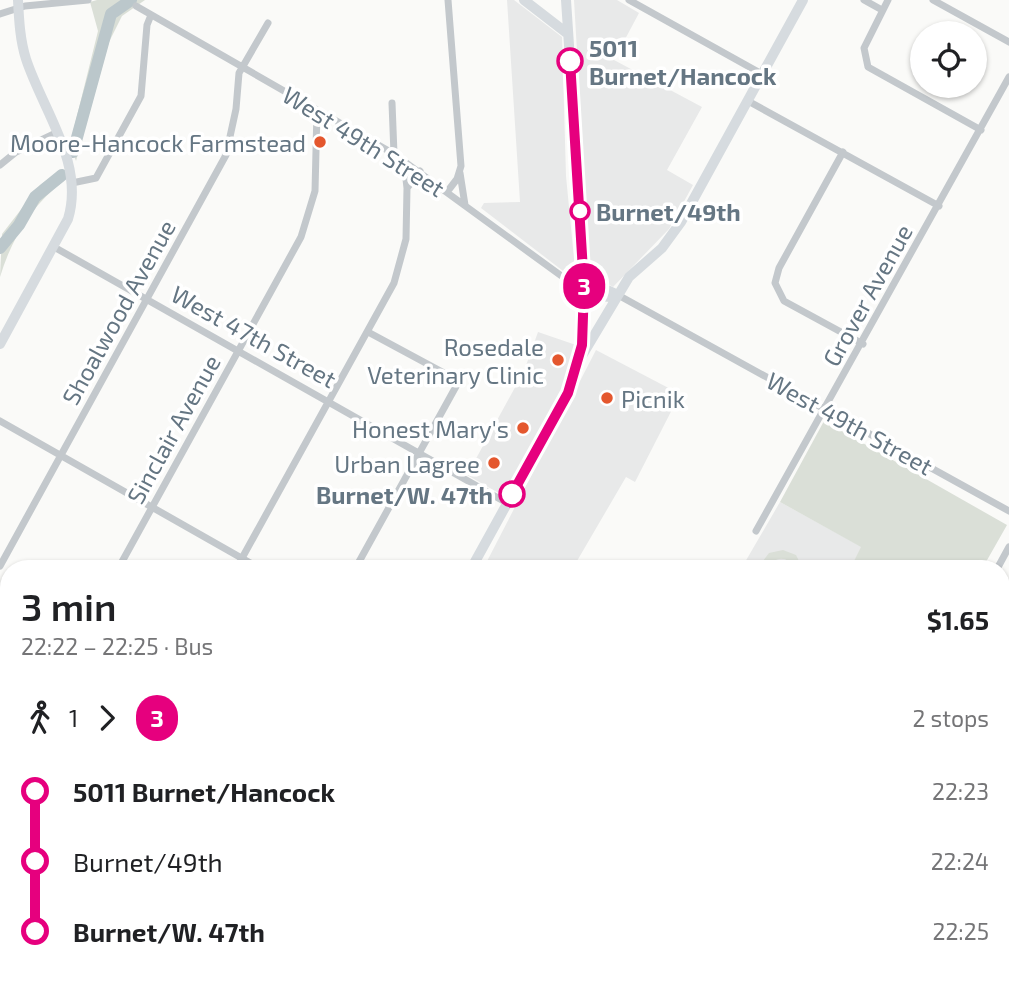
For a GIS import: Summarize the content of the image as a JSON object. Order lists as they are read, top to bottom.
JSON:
{
  "streets": {
    "street": [
      "West 49th Street",
      "Grover Avenue",
      "Shoalwood Avenue",
      "West 47th Street",
      "Sinclair Avenue"
    ]
  },
  "crossings": [
    ["West 49th Street", "Grover Avenue"],
    ["West 49th Street", "Shoalwood Avenue"],
    ["West 49th Street", "Sinclair Avenue"],
    ["Shoalwood Avenue", "West 47th Street"],
    ["West 47th Street", "Sinclair Avenue"]
  ],
  "places": [
    "5011 Burnet/Hancock",
    "Moore-Hancock Farmstead",
    "Burnet/49th",
    "Rosedale Veterinary Clinic",
    "Picnik",
    "Honest Mary's",
    "Urban Lagree",
    "Burnet/W. 47th"
  ],
  "lines": ["bus line 3"],
  "page": {
    "on_map": "3",
    "heading": ["3 min", "22:22 – 22:25 · Bus", "$1.65"],
    "legs": ["1", "3", "2 stops"],
    "list": [
      {
        "name": "5011 Burnet/Hancock",
        "value": "22:23"
      },
      {
        "name": "Burnet/49th",
        "value": "22:24"
      },
      {
        "name": "Burnet/W. 47th",
        "value": "22:25"
      }
    ]
  }
}
